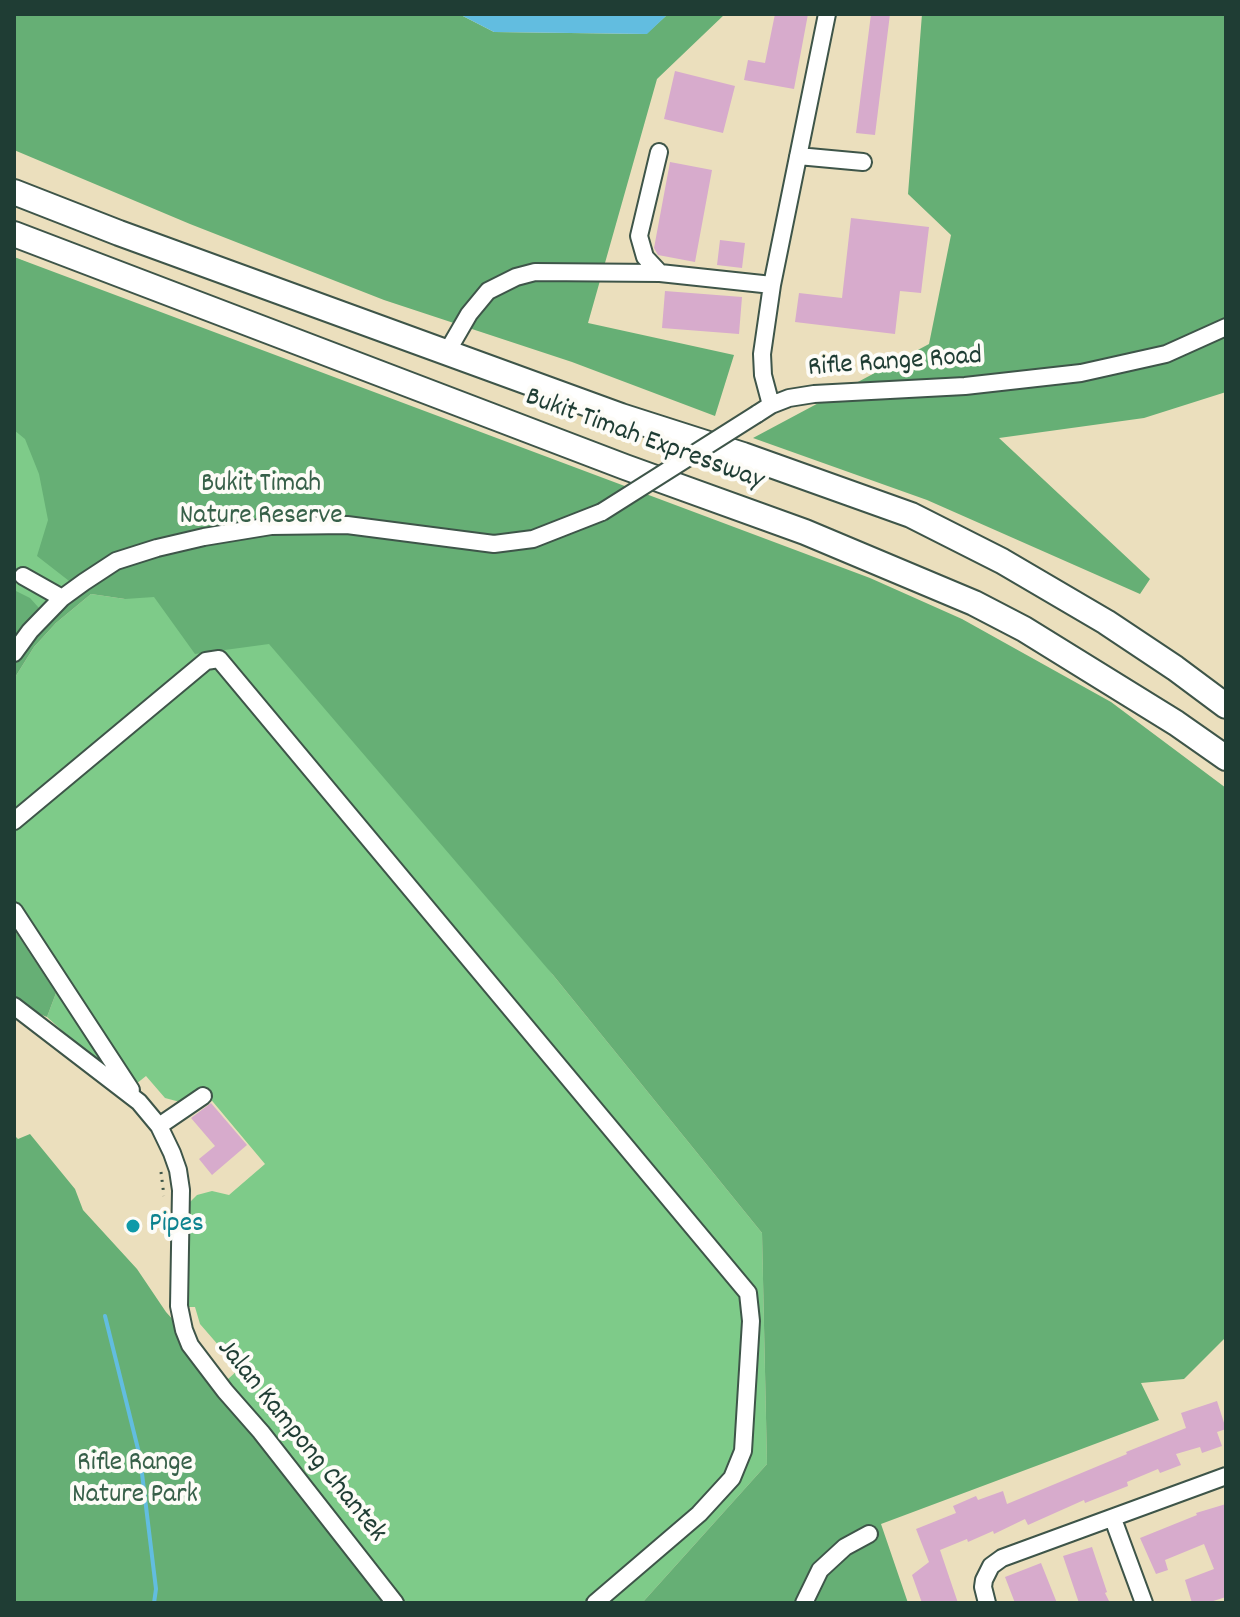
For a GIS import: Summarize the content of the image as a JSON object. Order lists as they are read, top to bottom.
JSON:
{
  "streets": {
    "highway": ["Bukit Timah Expressway"],
    "street": ["Rifle Range Road", "Jalan Kampong Chantek"]
  },
  "parks": ["Bukit Timah Nature Reserve", "Rifle Range Nature Park"],
  "places": ["Pipes"]
}
